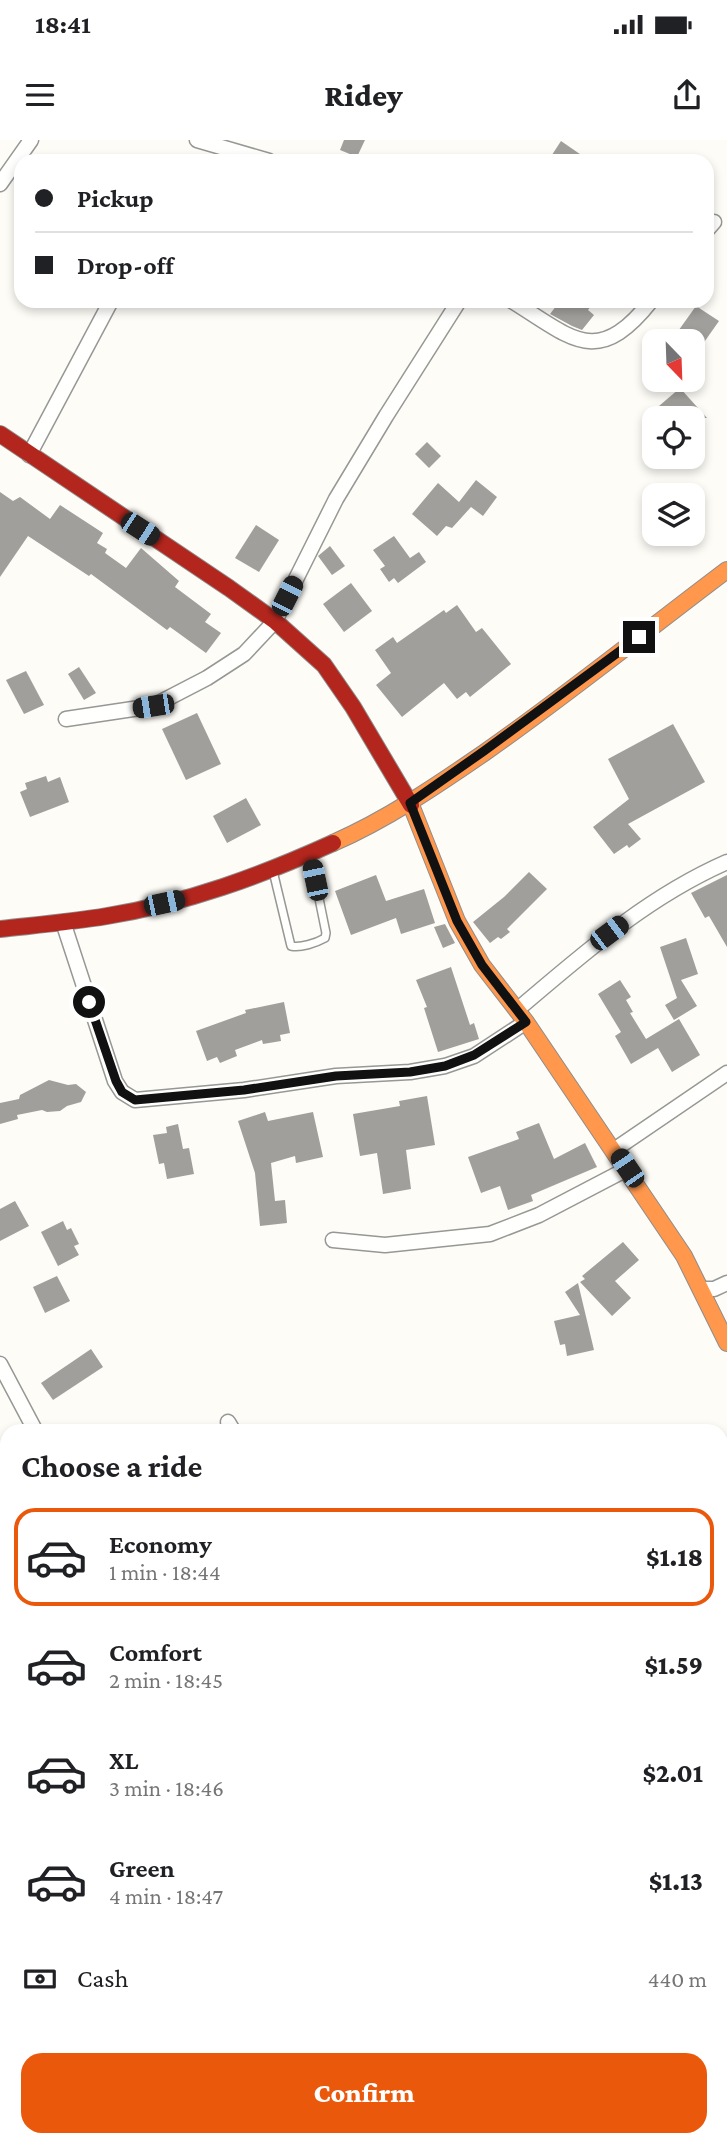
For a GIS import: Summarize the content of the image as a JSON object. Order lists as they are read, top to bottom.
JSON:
{
  "north": "bottom right",
  "page": {
    "status": "18:41",
    "header": "Ridey",
    "banner": ["Pickup", "Drop-off"],
    "heading": "Choose a ride",
    "list": [
      {
        "name": "Economy",
        "note": "1 min · 18:44",
        "value": "$1.18"
      },
      {
        "name": "Comfort",
        "note": "2 min · 18:45",
        "value": "$1.59"
      },
      {
        "name": "XL",
        "note": "3 min · 18:46",
        "value": "$2.01"
      },
      {
        "name": "Green",
        "note": "4 min · 18:47",
        "value": "$1.13"
      }
    ],
    "pay": ["Cash", "440 m"],
    "buttons": "Confirm"
  }
}
